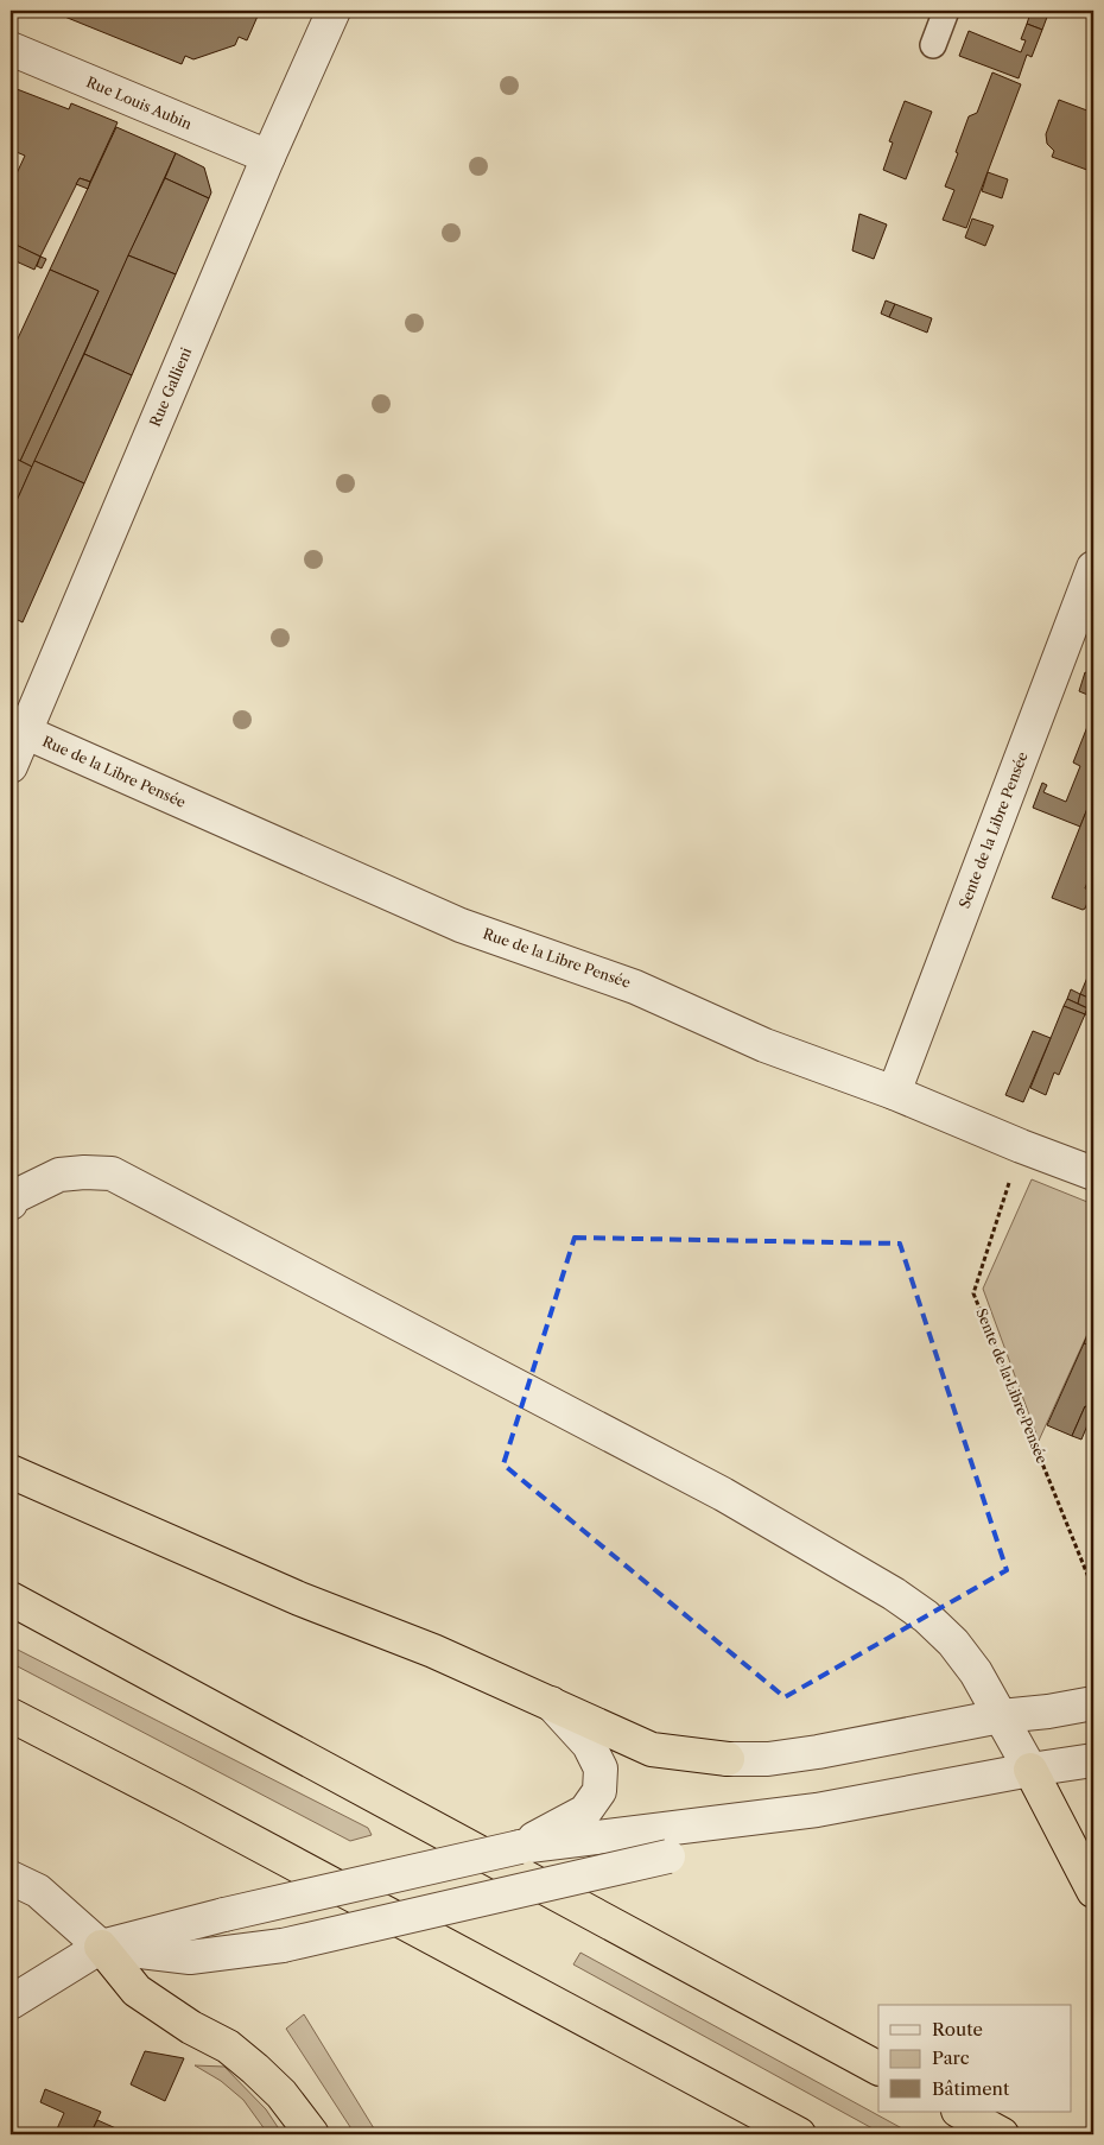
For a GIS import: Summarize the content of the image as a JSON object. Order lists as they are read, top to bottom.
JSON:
{
  "streets": {
    "street": [
      "Rue Louis Aubin",
      "Rue Gallieni",
      "Rue de la Libre Pensée",
      "Sente de la Libre Pensée"
    ]
  },
  "crossings": [
    ["Rue Louis Aubin", "Rue Gallieni"],
    ["Rue Gallieni", "Rue de la Libre Pensée"],
    ["Rue de la Libre Pensée", "Sente de la Libre Pensée"]
  ],
  "legend": ["Route", "Parc", "Bâtiment"]
}
